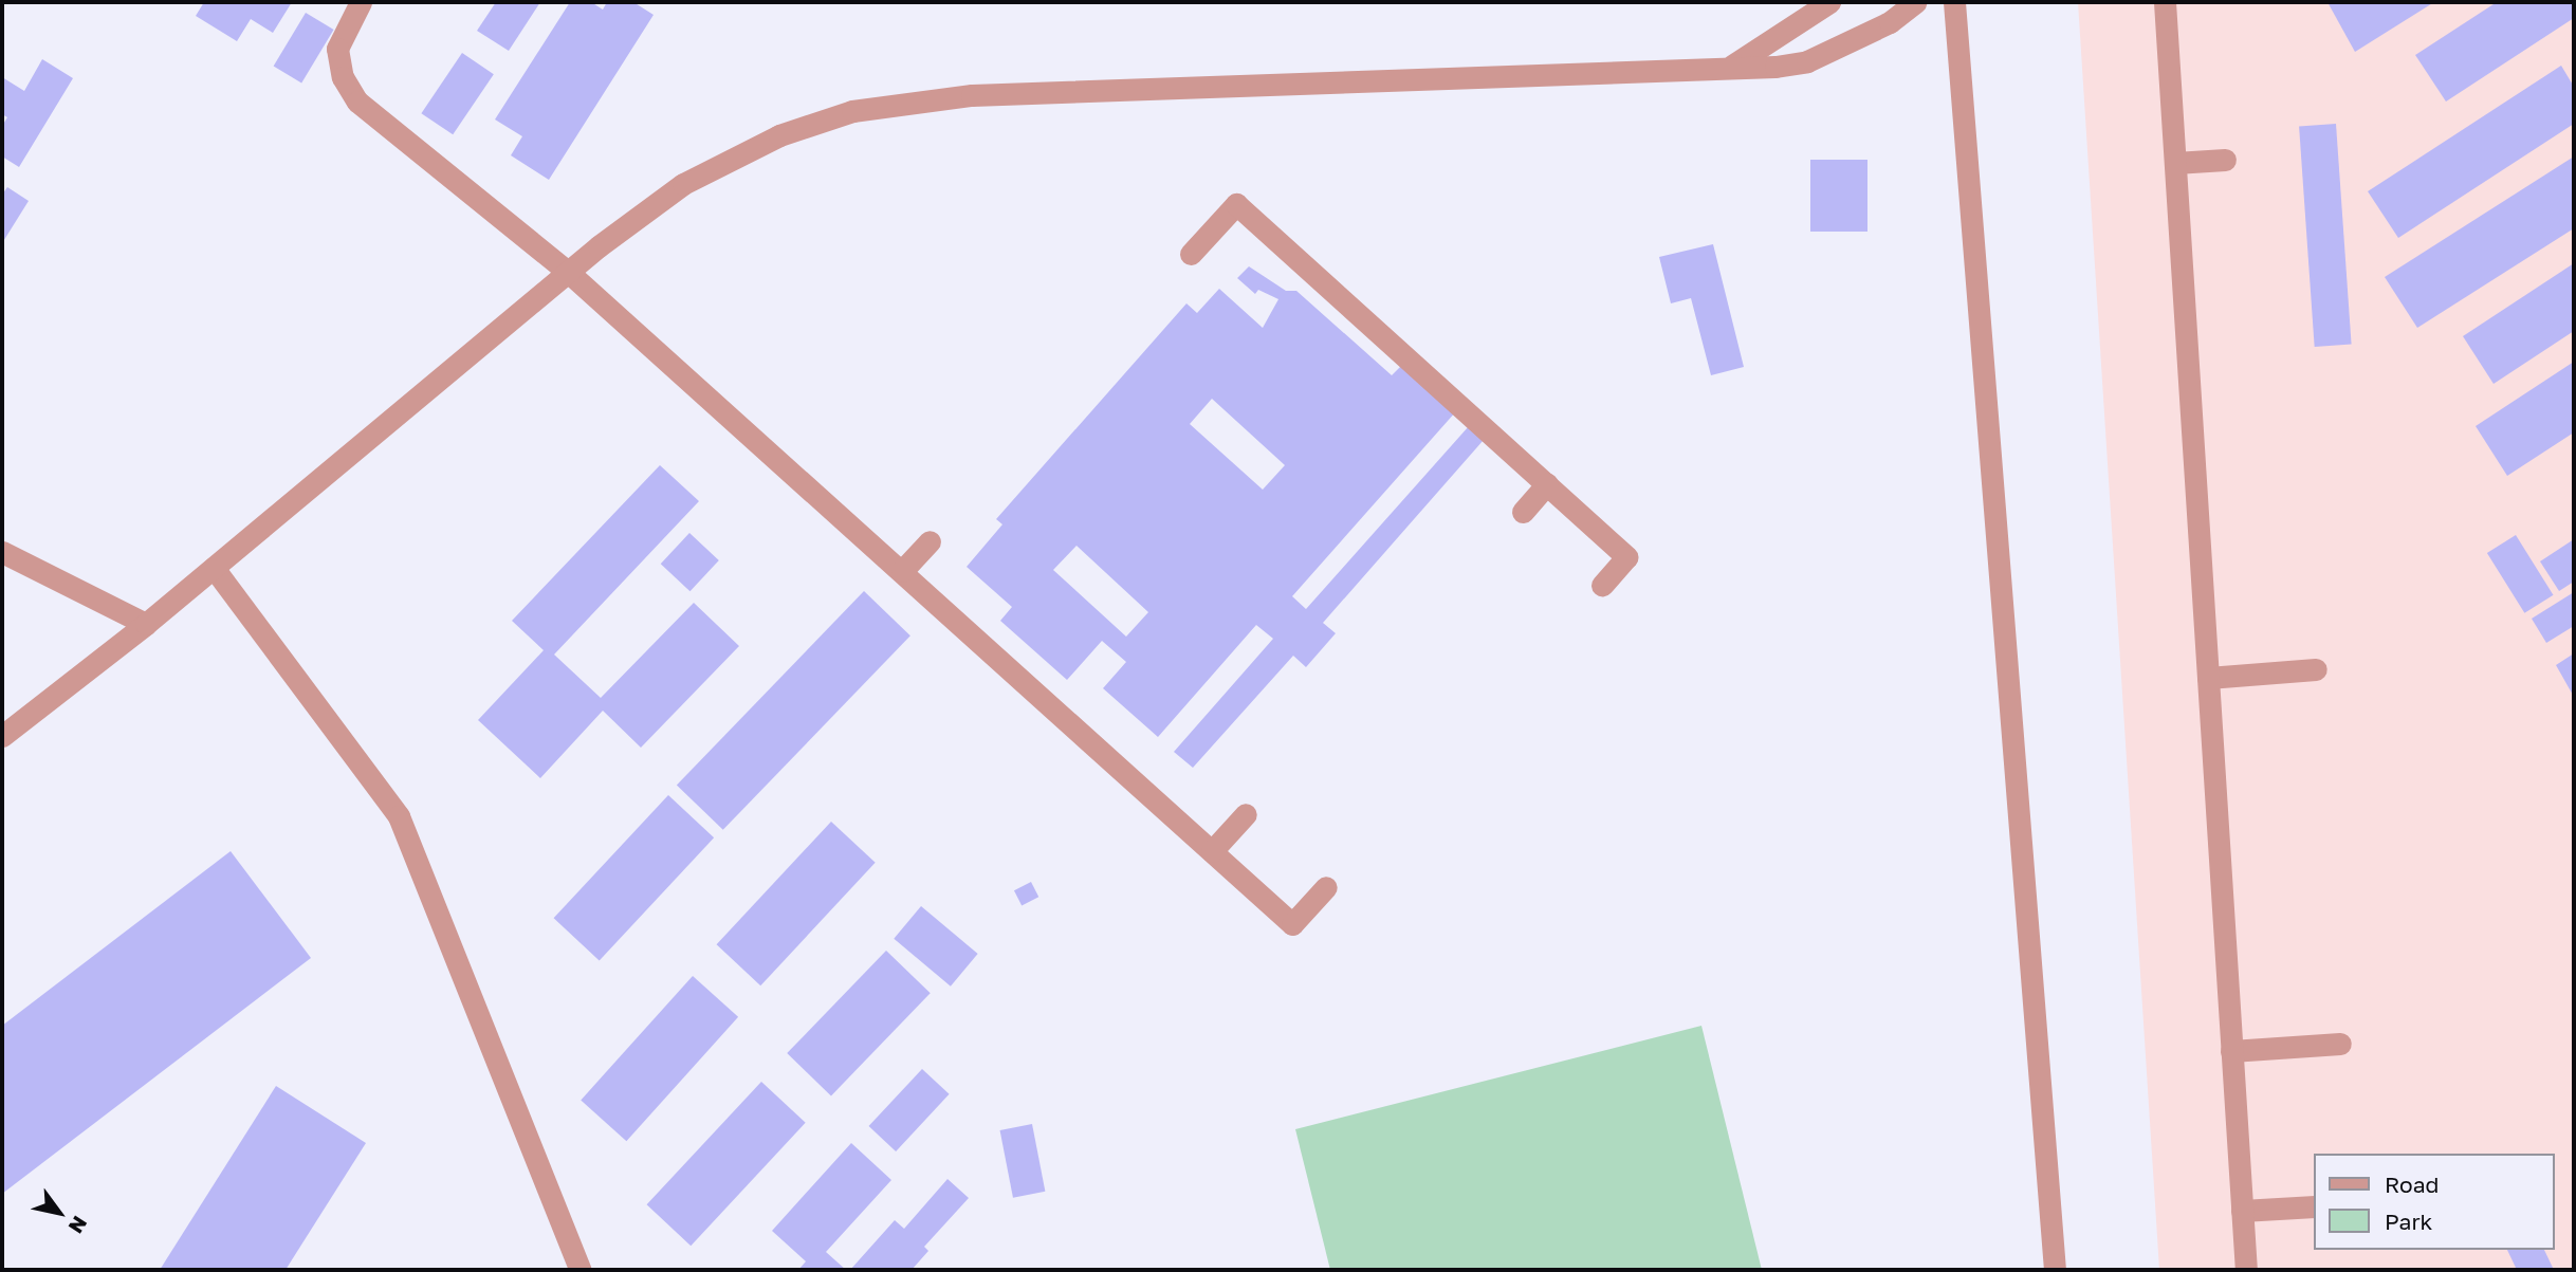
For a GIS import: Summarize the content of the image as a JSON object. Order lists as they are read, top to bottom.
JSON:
{
  "legend": ["Road", "Park"],
  "north": "bottom right"
}
